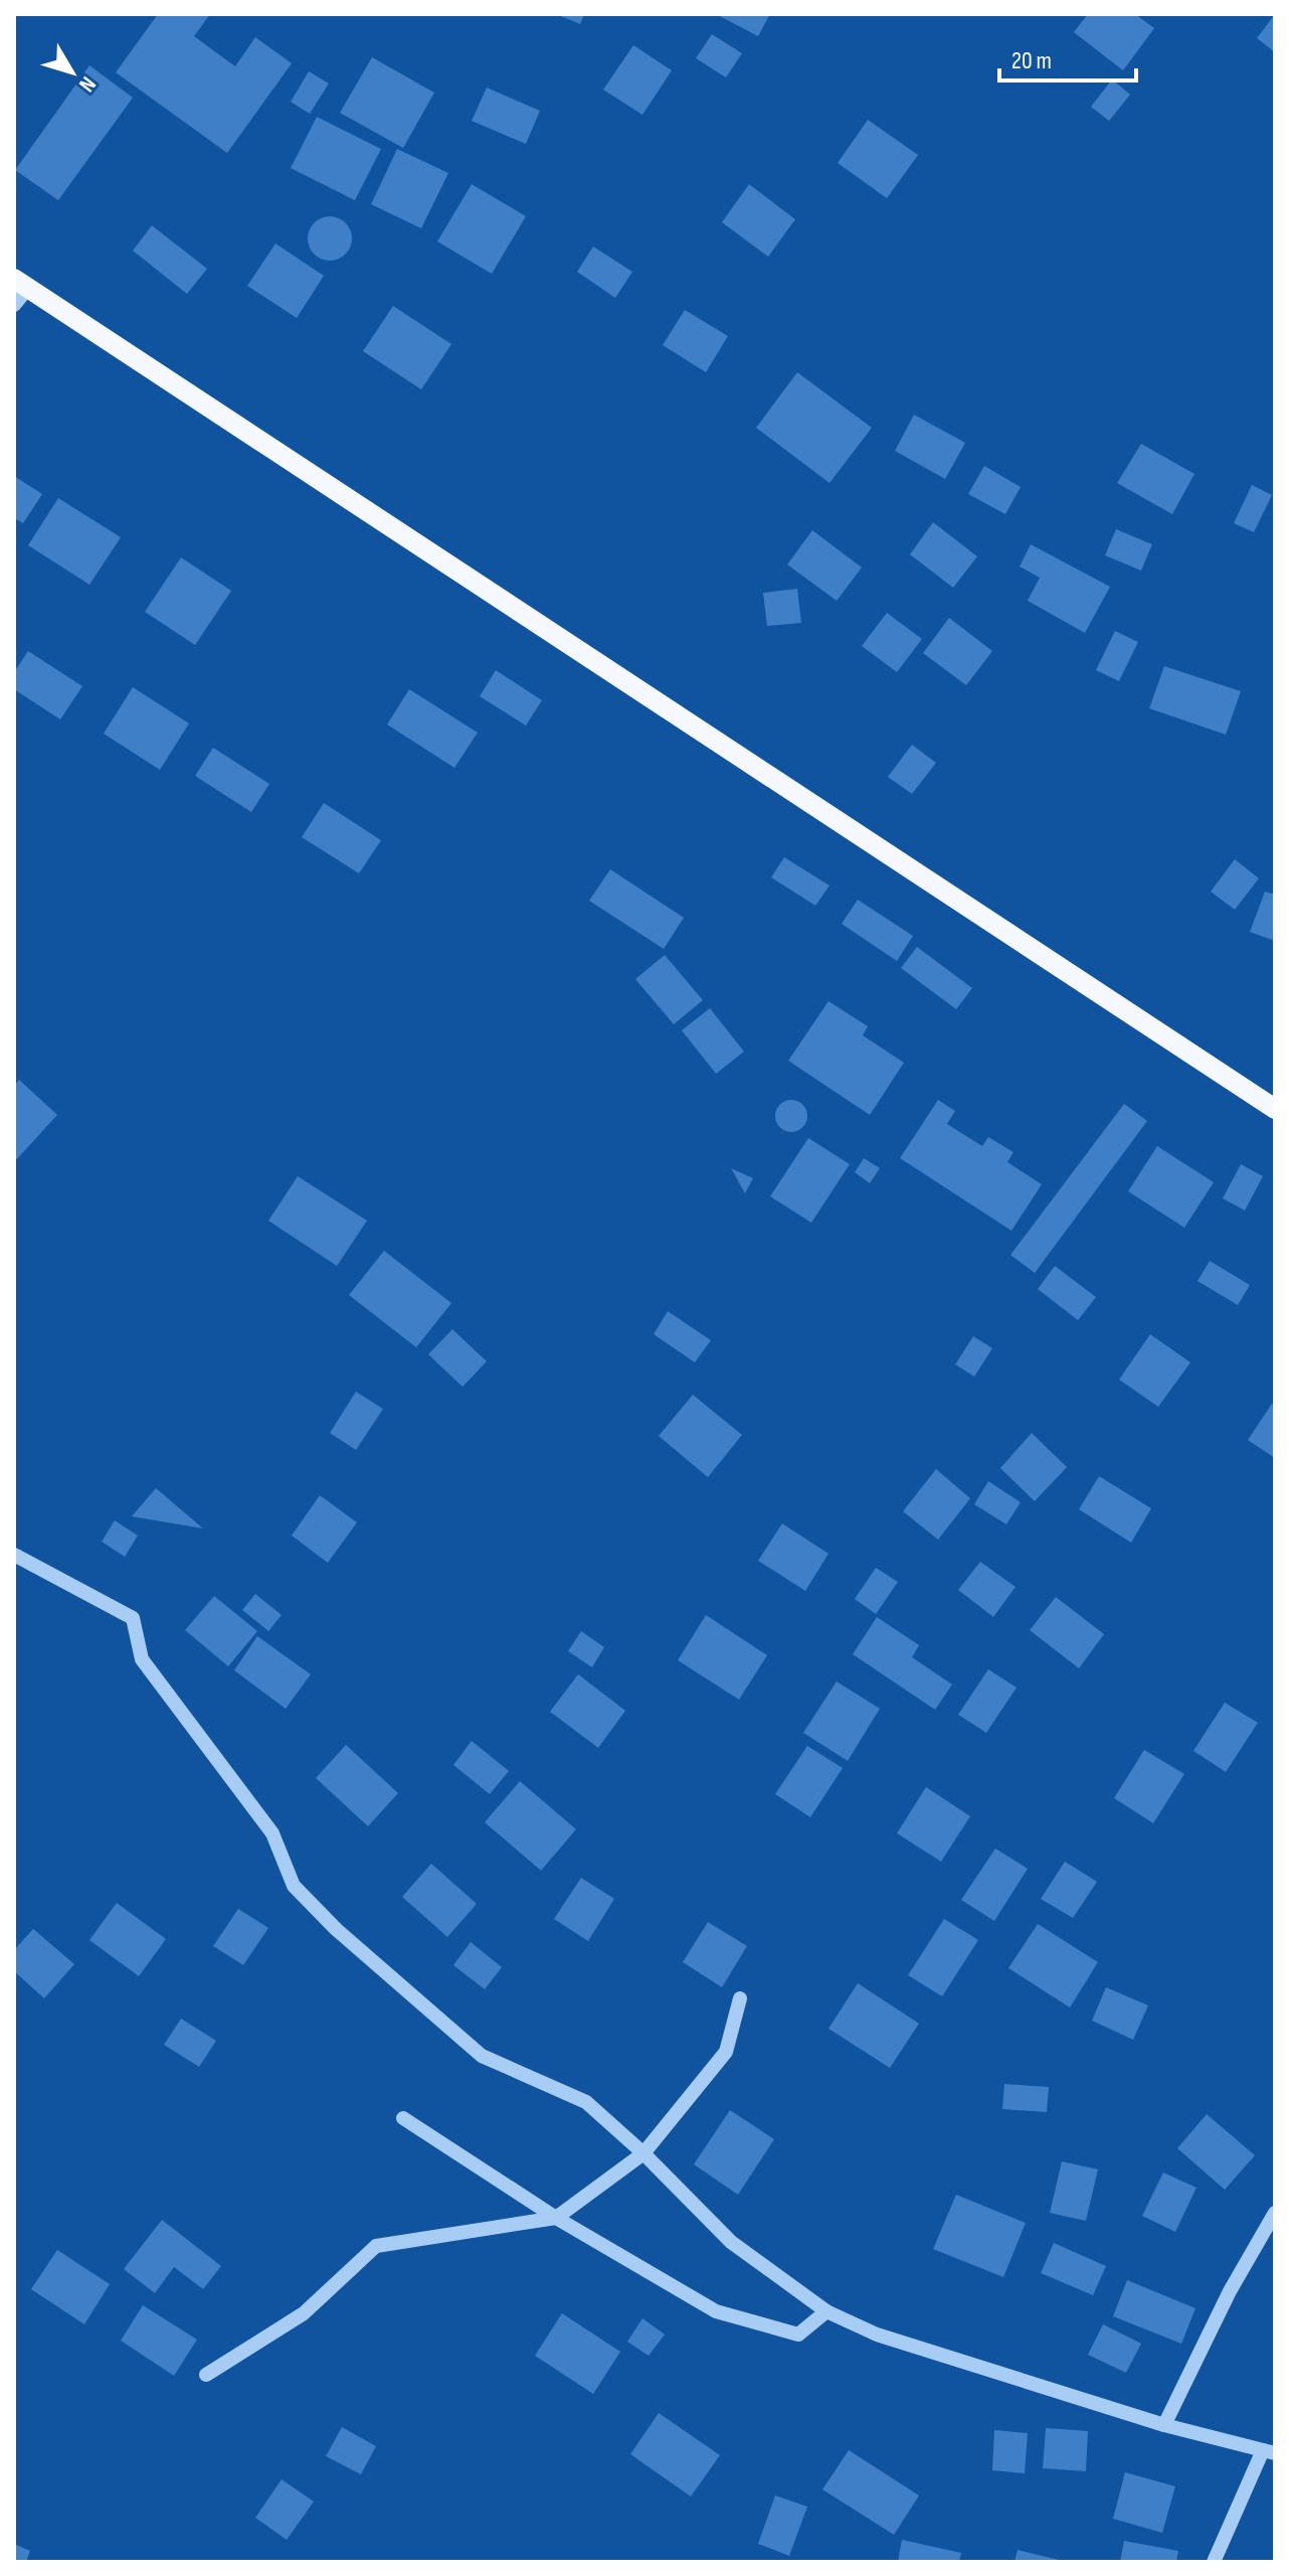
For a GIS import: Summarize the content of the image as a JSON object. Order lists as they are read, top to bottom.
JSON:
{
  "scale_bar": "20 m",
  "north": "bottom right"
}
